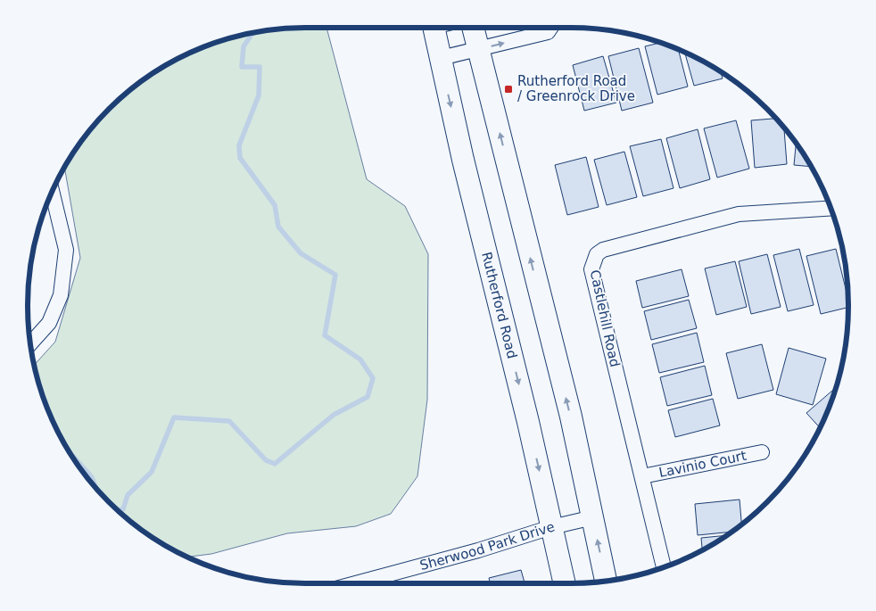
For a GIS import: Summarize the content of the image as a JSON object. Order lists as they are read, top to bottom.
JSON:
{
  "streets": {
    "main road": ["Rutherford Road"],
    "street": ["Castlehill Road", "Lavinio Court", "Sherwood Park Drive"]
  },
  "crossings": [
    ["Rutherford Road", "Sherwood Park Drive"],
    ["Castlehill Road", "Lavinio Court"]
  ],
  "places": {
    "transit": ["Rutherford Road / Greenrock Drive"]
  }
}
